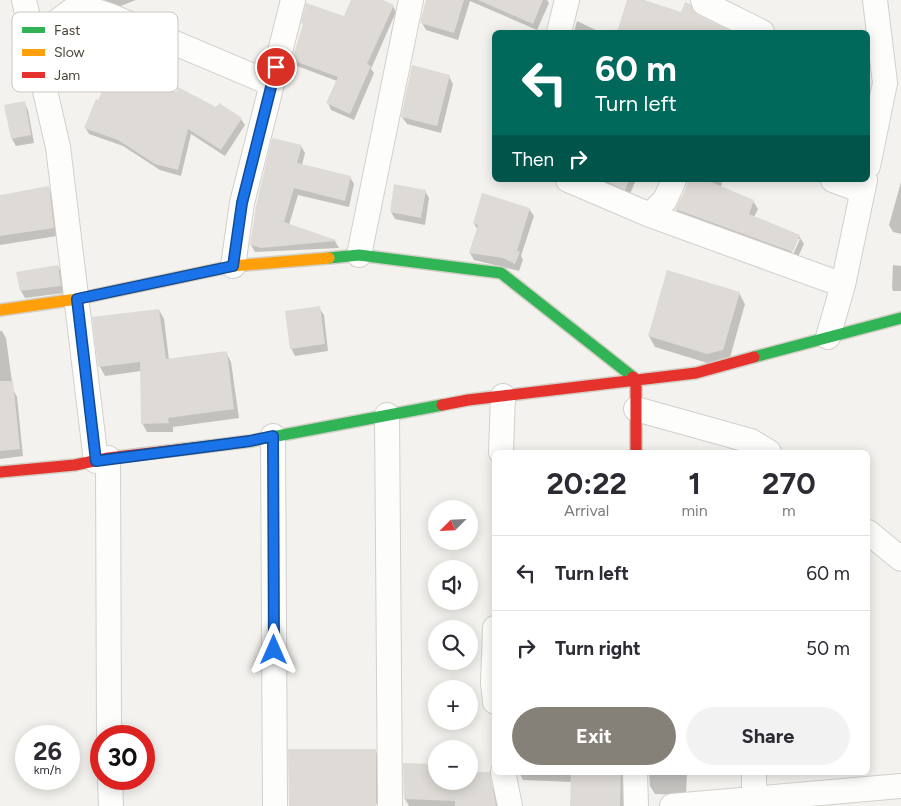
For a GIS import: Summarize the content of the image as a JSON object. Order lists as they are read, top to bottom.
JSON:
{
  "legend": ["Fast", "Slow", "Jam"],
  "north": "bottom left",
  "page": {
    "turn": ["60 m", "Turn left"],
    "then": "Then",
    "eta": [
      "20:22",
      "Arrival",
      "1",
      "min",
      "270",
      "m"
    ],
    "map_buttons": ["+", "−"],
    "list": [
      {
        "name": "Turn left",
        "value": "60 m"
      },
      {
        "name": "Turn right",
        "value": "50 m"
      }
    ],
    "buttons": ["Exit", "Share"],
    "speed": "26 km/h",
    "limit": "30"
  }
}
